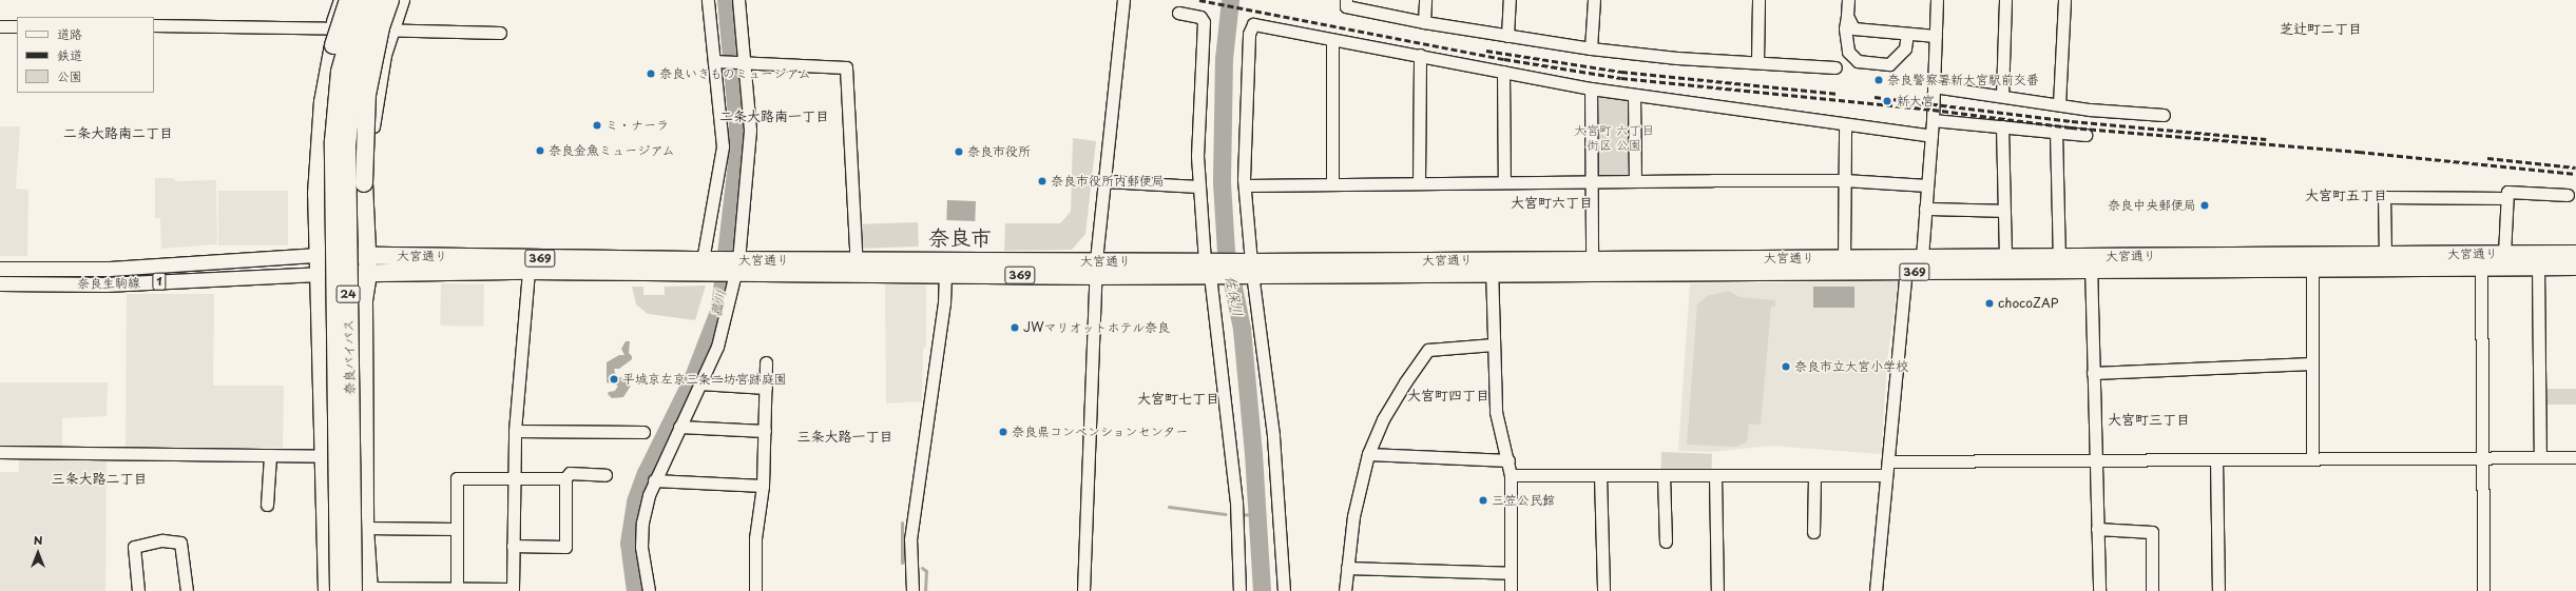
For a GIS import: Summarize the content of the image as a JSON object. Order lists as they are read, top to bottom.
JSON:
{
  "streets": {
    "highway": [
      "大宮通り",
      "369",
      "24",
      "奈良バイパス"
    ],
    "main road": ["1", "奈良生駒線"]
  },
  "crossings": [
    ["大宮通り", "奈良生駒線"]
  ],
  "districts": [
    "芝辻町二丁目",
    "二条大路南一丁目",
    "二条大路南二丁目",
    "大宮町五丁目",
    "大宮町六丁目",
    "奈良市",
    "大宮町四丁目",
    "大宮町七丁目",
    "大宮町三丁目",
    "三条大路一丁目",
    "三条大路二丁目"
  ],
  "water": ["佐保川", "菰川"],
  "parks": ["大宮町 六丁目 街区 公園"],
  "places": [
    "奈良いきものミュージアム",
    "奈良警察署新大宮駅前交番",
    "新大宮",
    "ミ・ナーラ",
    "奈良金魚ミュージアム",
    "奈良市役所",
    "奈良市役所内郵便局",
    "奈良中央郵便局",
    "chocoZAP",
    "JWマリオットホテル奈良",
    "奈良市立大宮小学校",
    "平城京左京三条二坊宮跡庭園",
    "奈良県コンベンションセンター",
    "三笠公民館"
  ],
  "legend": ["道路", "鉄道", "公園"],
  "north": "top"
}
